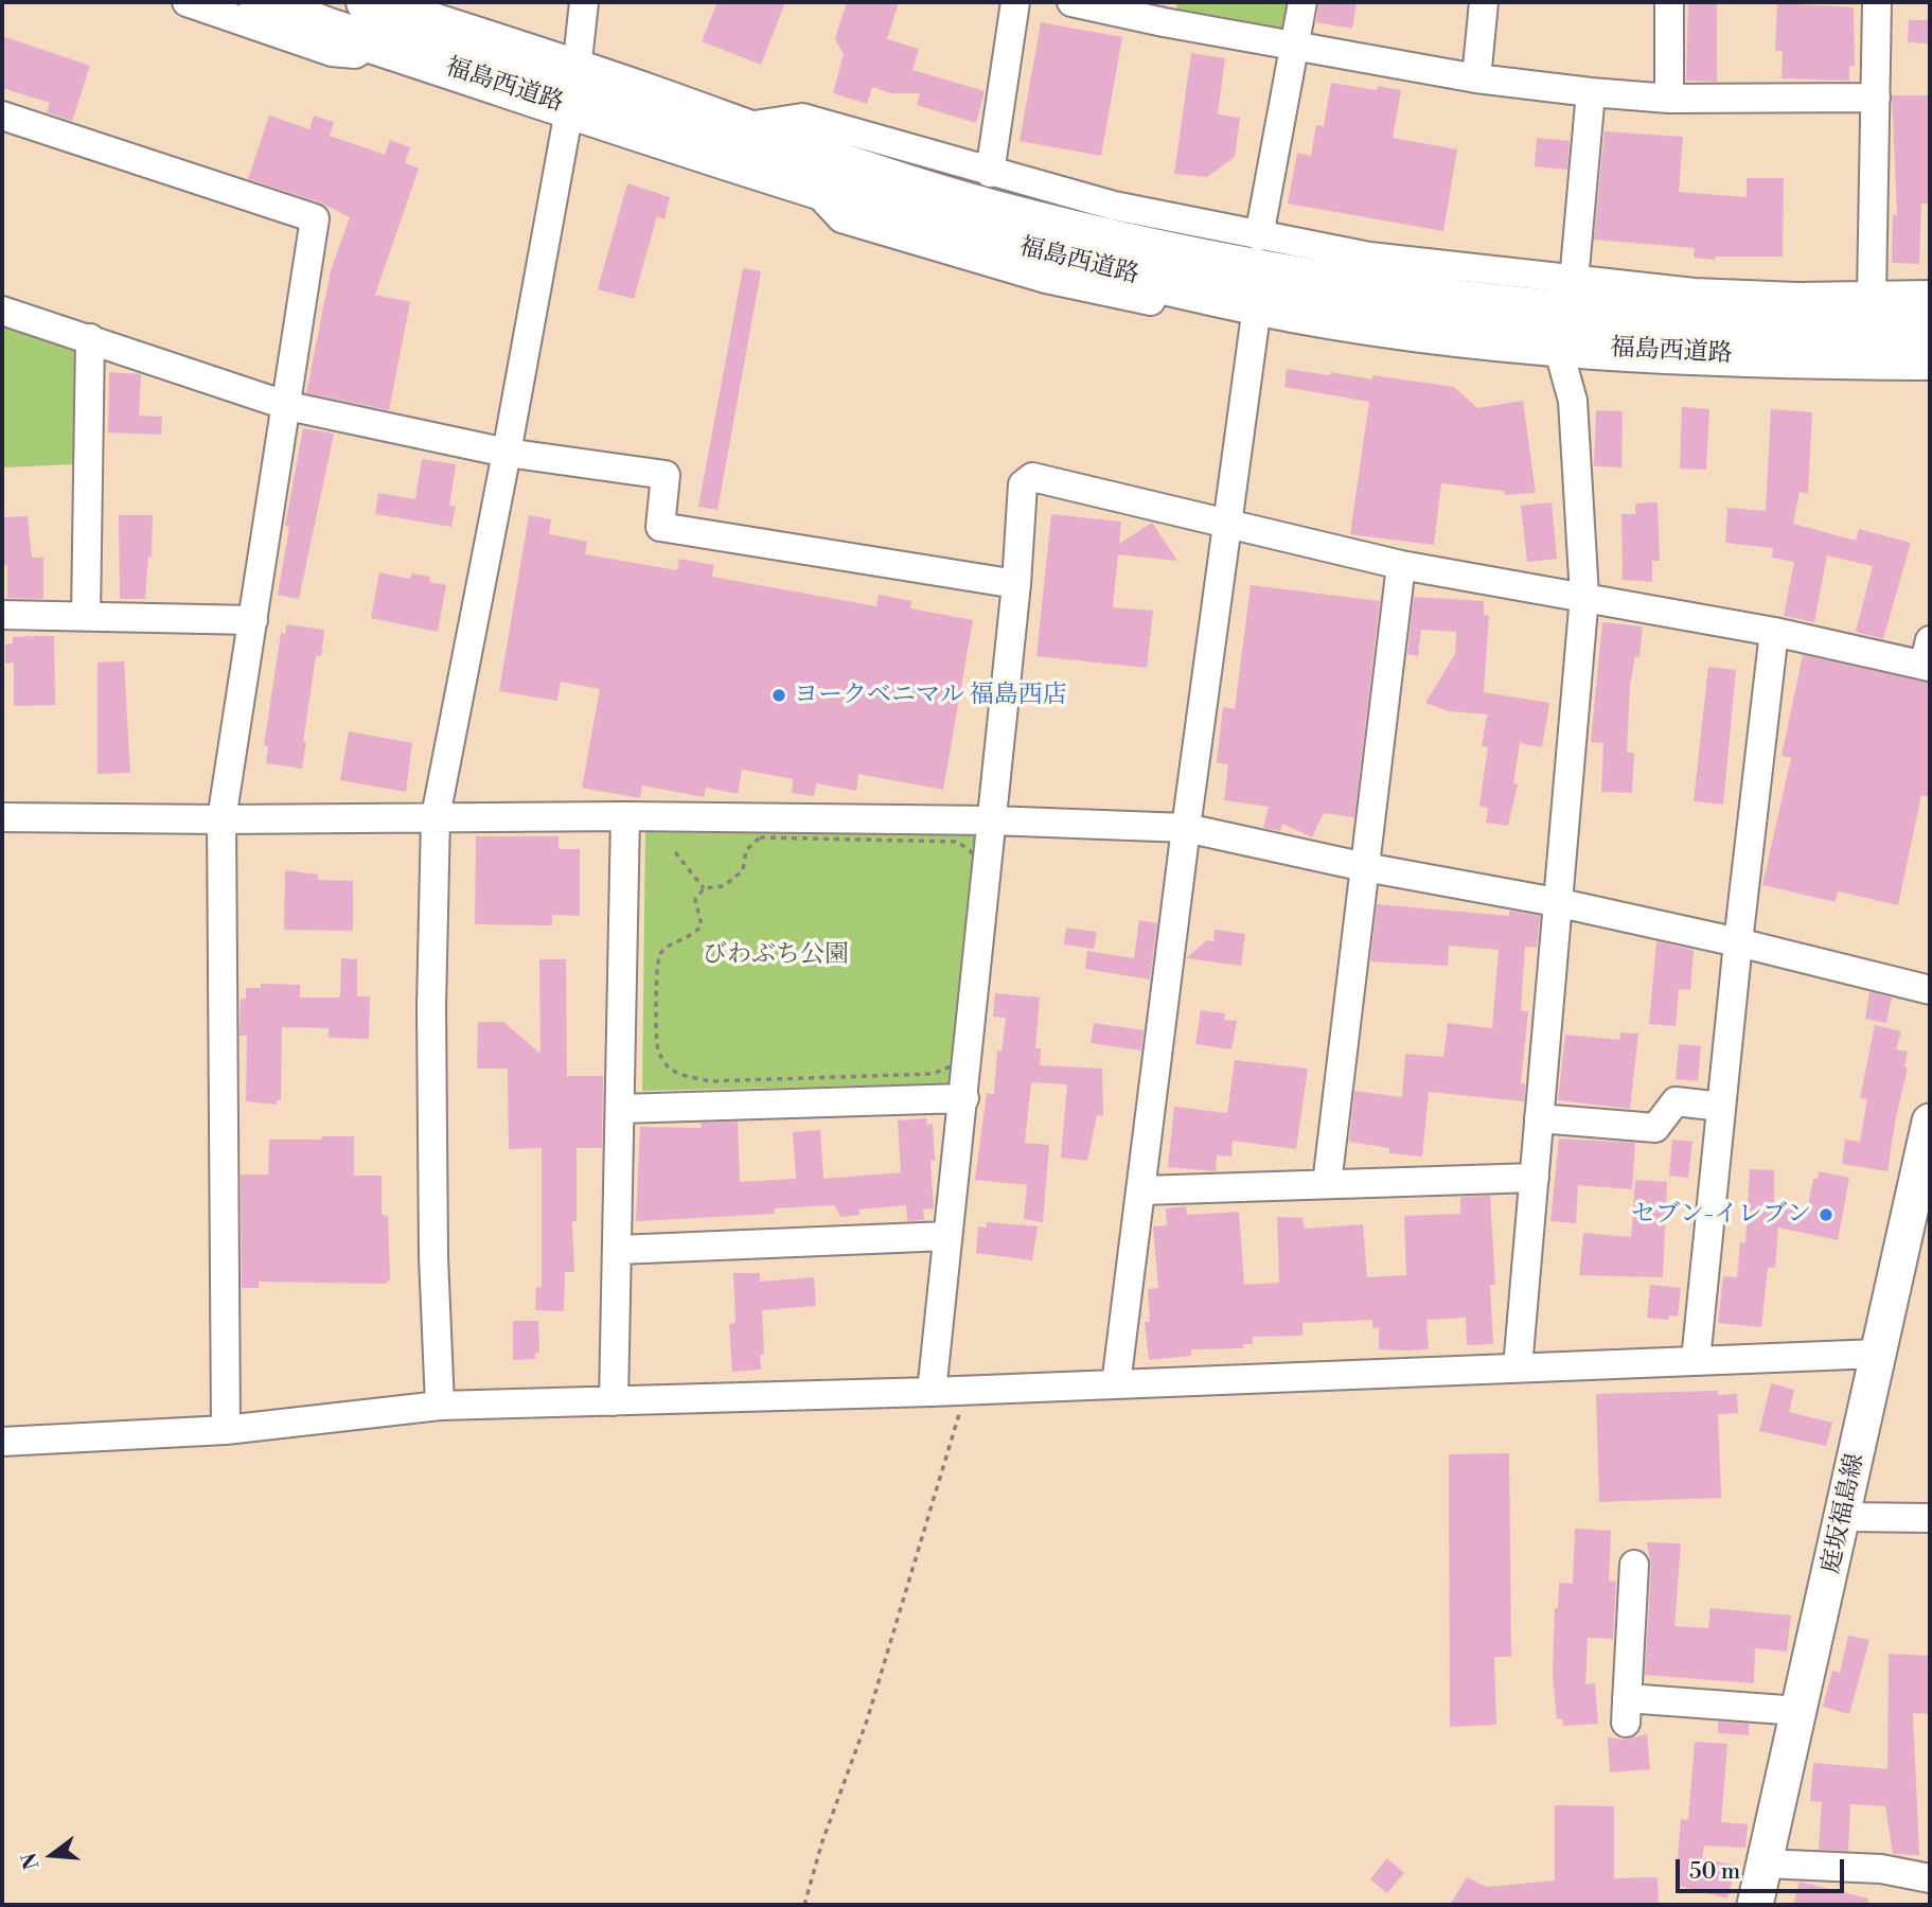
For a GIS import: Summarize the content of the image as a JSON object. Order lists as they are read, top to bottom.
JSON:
{
  "streets": {
    "highway": ["福島西道路"],
    "main road": ["庭坂福島線"]
  },
  "parks": ["びわぶち公園"],
  "places": ["ヨークベニマル 福島西店", "セブン-イレブン"],
  "scale_bar": "50 m",
  "north": "left"
}
